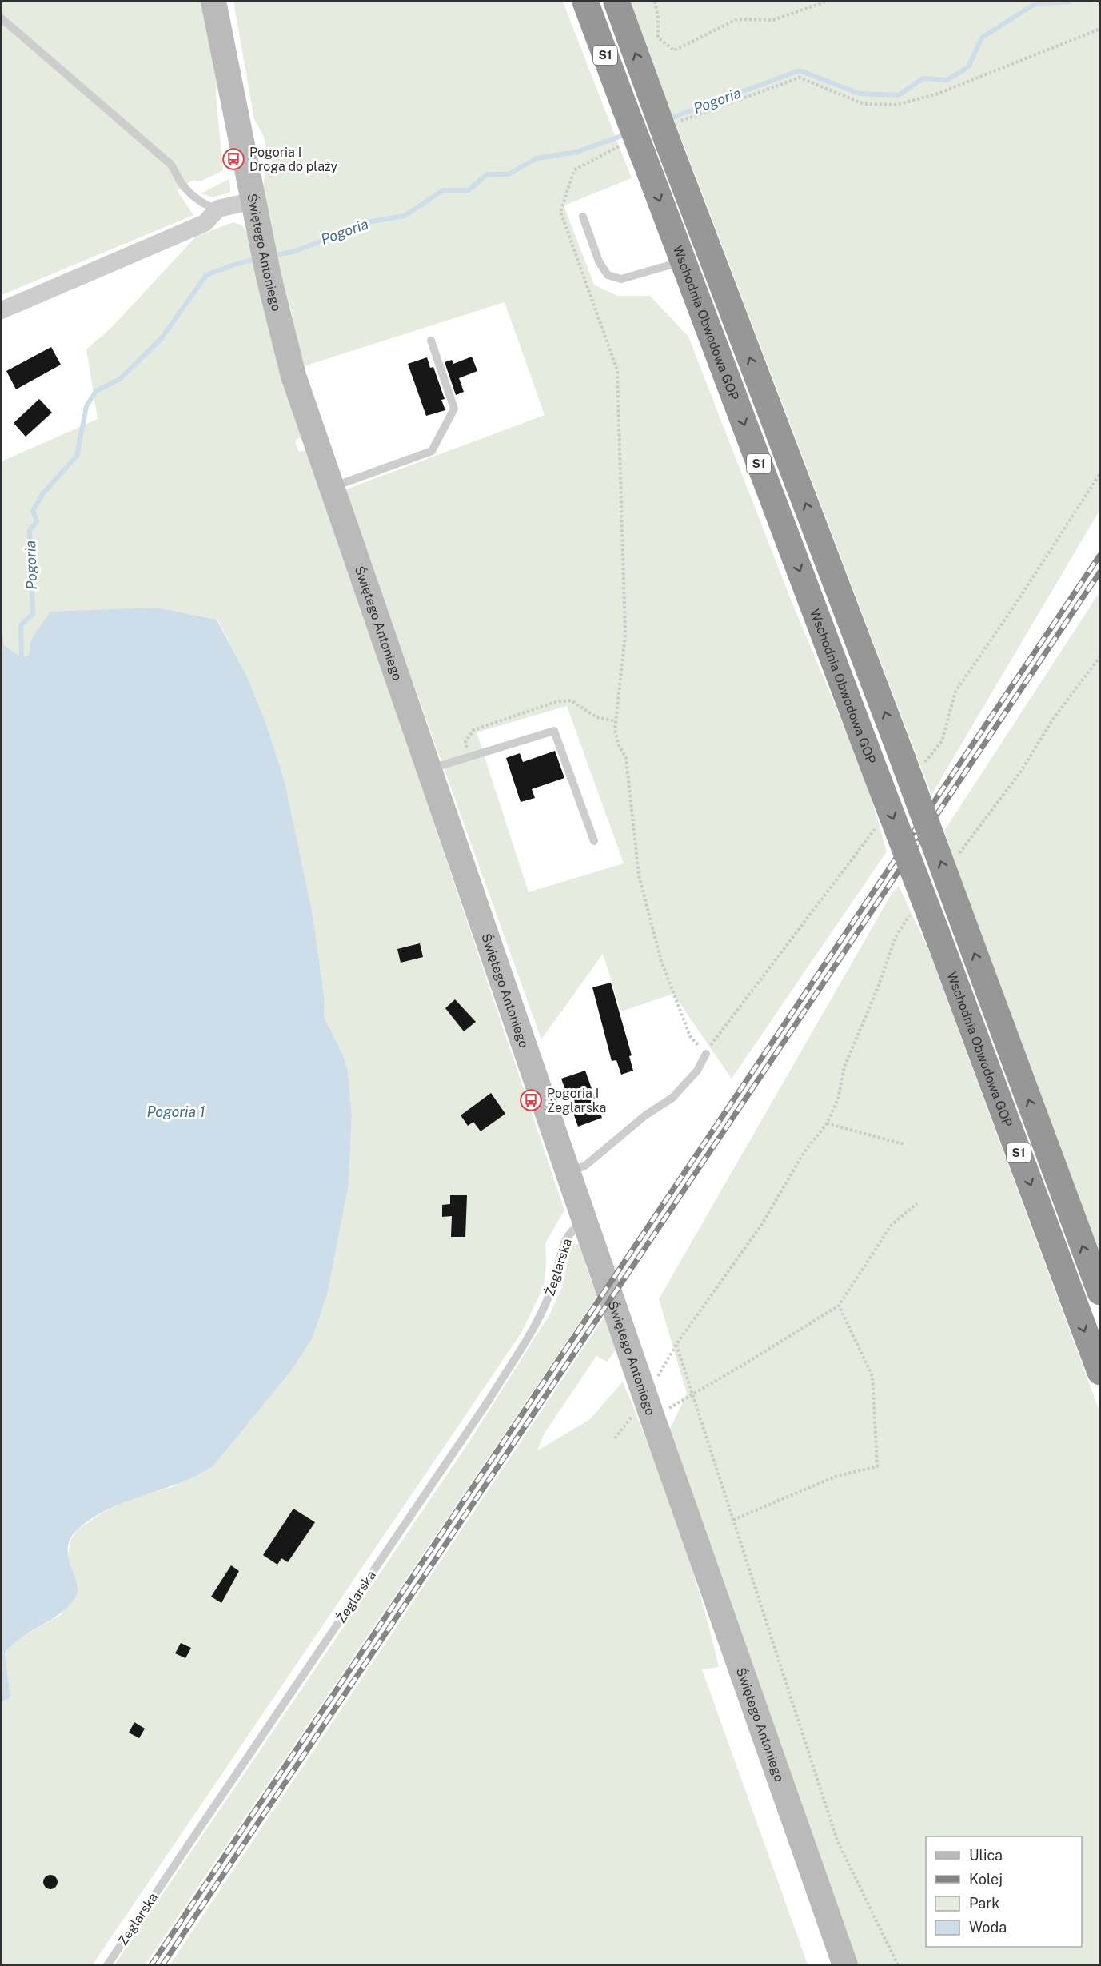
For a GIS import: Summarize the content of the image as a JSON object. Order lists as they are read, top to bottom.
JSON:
{
  "streets": {
    "highway": ["S1", "Wschodnia Obwodowa GOP"],
    "street": ["Świętego Antoniego"],
    "lane": ["Żeglarska"]
  },
  "crossings": [
    ["Świętego Antoniego", "Żeglarska"]
  ],
  "water": ["Pogoria", "Pogoria 1"],
  "places": {
    "bus stop": ["Pogoria I Droga do plaży", "Pogoria I Żeglarska"]
  },
  "legend": [
    "Ulica",
    "Kolej",
    "Park",
    "Woda"
  ]
}
